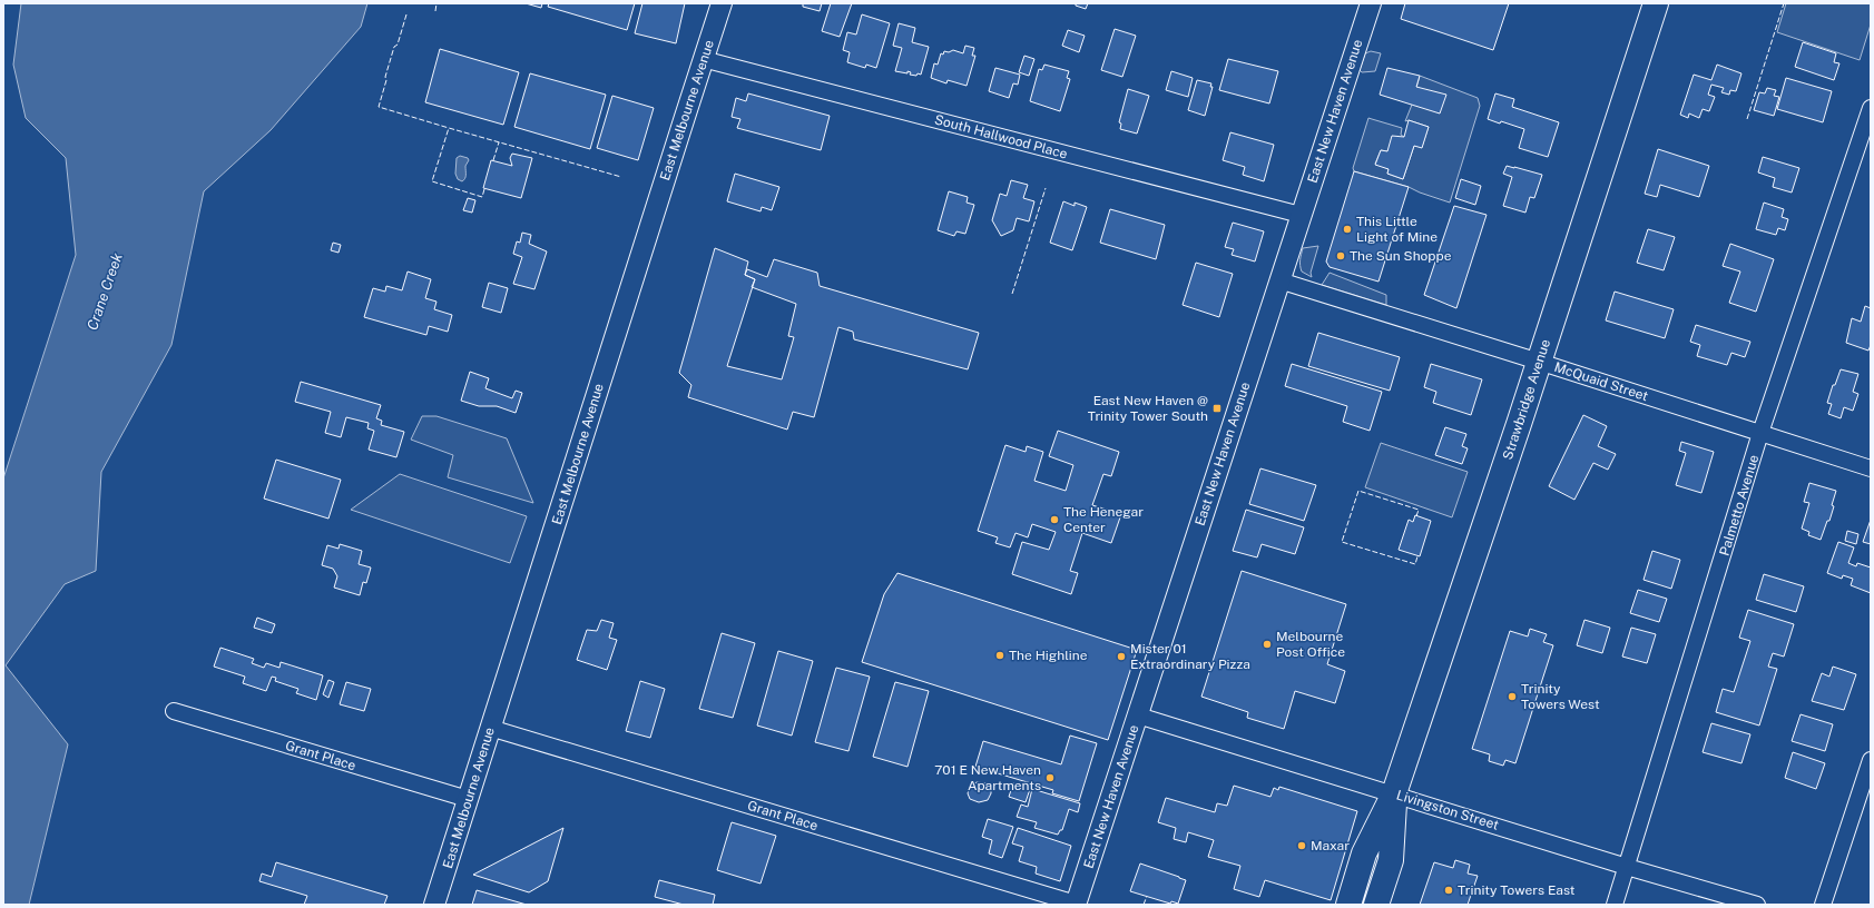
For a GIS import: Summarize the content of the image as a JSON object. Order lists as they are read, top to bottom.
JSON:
{
  "streets": {
    "main road": ["Strawbridge Avenue"],
    "street": [
      "East Melbourne Avenue",
      "East New Haven Avenue",
      "South Hallwood Place",
      "McQuaid Street",
      "Palmetto Avenue",
      "Grant Place",
      "Livingston Street"
    ]
  },
  "crossings": [
    ["East Melbourne Avenue", "South Hallwood Place"],
    ["East Melbourne Avenue", "Grant Place"],
    ["East New Haven Avenue", "South Hallwood Place"],
    ["East New Haven Avenue", "McQuaid Street"],
    ["East New Haven Avenue", "Grant Place"],
    ["East New Haven Avenue", "Livingston Street"],
    ["McQuaid Street", "Strawbridge Avenue"],
    ["McQuaid Street", "Palmetto Avenue"],
    ["Strawbridge Avenue", "Livingston Street"],
    ["Palmetto Avenue", "Livingston Street"]
  ],
  "water": ["Crane Creek"],
  "places": {
    "other": [
      "This Little Light of Mine",
      "The Sun Shoppe",
      "The Henegar Center",
      "Melbourne Post Office",
      "The Highline",
      "Mister 01 Extraordinary Pizza",
      "Trinity Towers West",
      "701 E New Haven Apartments",
      "Maxar",
      "Trinity Towers East"
    ],
    "transit": ["East New Haven @ Trinity Tower South"]
  }
}
